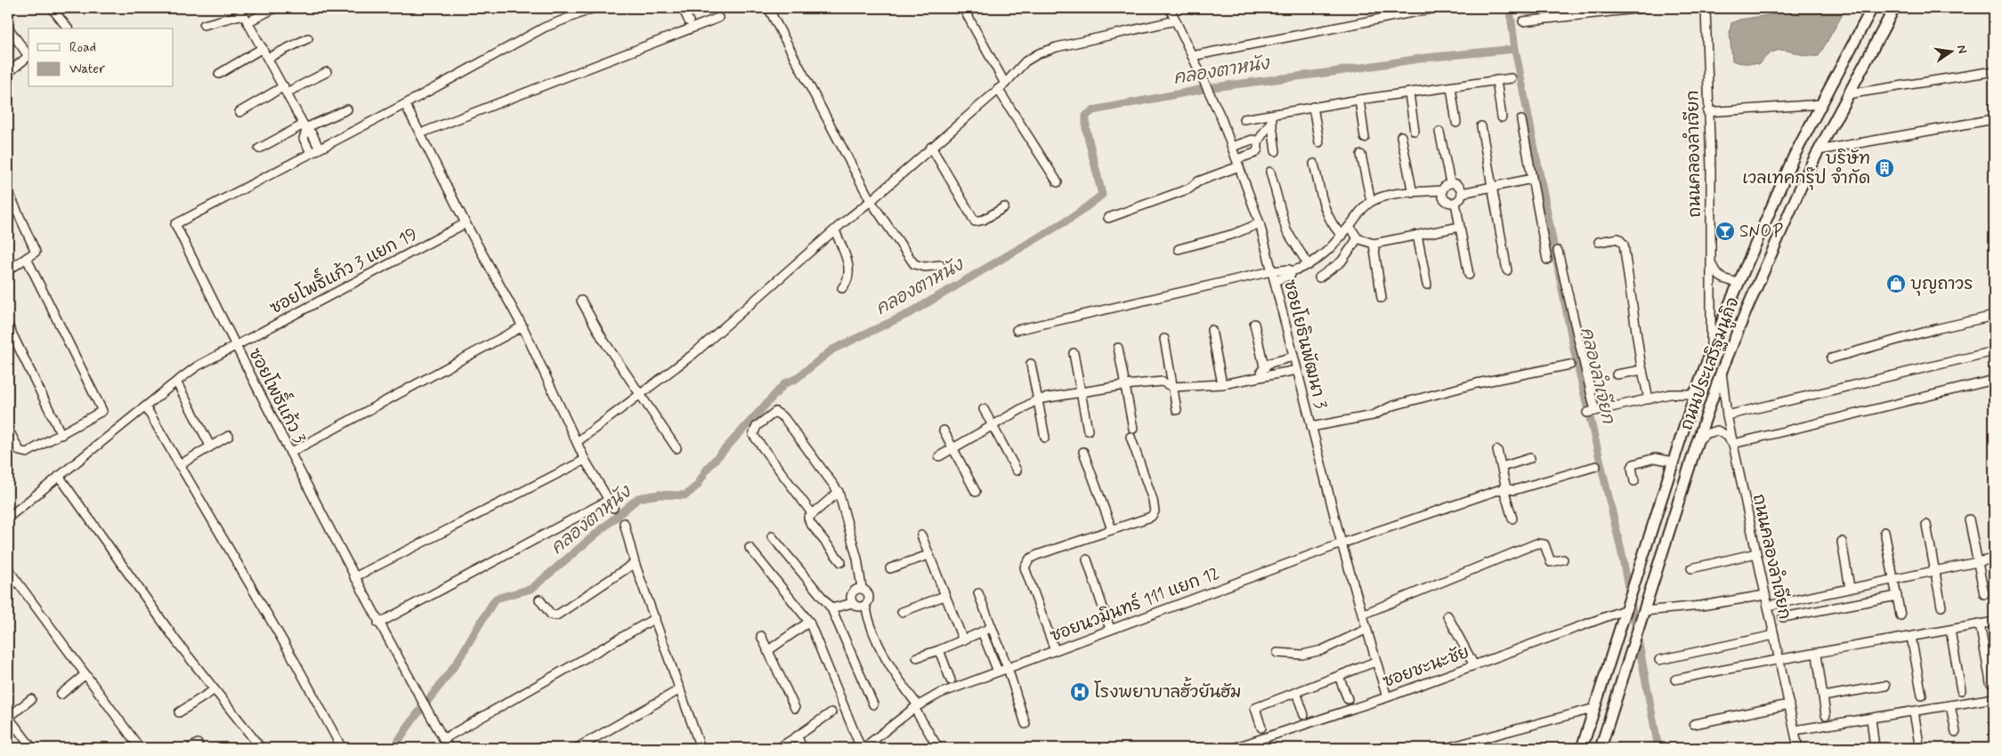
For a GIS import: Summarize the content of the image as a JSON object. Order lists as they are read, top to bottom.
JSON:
{
  "streets": {
    "main road": ["ถนนประเสริฐมนูกิจ"],
    "street": [
      "ถนนคลองลำเจียก",
      "ซอยโพธิ์แก้ว 3 แยก 19",
      "ซอยโยธินพัฒนา 3",
      "ซอยโพธิ์แก้ว 3",
      "ซอยนวมินทร์ 111 แยก 12",
      "ซอยชะนะชัย"
    ]
  },
  "crossings": [
    ["ถนนคลองลำเจียก", "ถนนประเสริฐมนูกิจ"],
    ["ซอยโพธิ์แก้ว 3 แยก 19", "ซอยโพธิ์แก้ว 3"],
    ["ซอยโยธินพัฒนา 3", "ซอยนวมินทร์ 111 แยก 12"],
    ["ซอยโยธินพัฒนา 3", "ซอยชะนะชัย"],
    ["ถนนประเสริฐมนูกิจ", "ซอยชะนะชัย"]
  ],
  "water": ["คลองตาหนัง", "คลองลำเจียก"],
  "places": {
    "building": ["บริษัท เวลเทคกรุ๊ป จำกัด"],
    "bar": ["SNOP"],
    "shop": ["บุญถาวร"],
    "hospital": ["โรงพยาบาลฮั้วยันฮัม"]
  },
  "legend": ["Road", "Water"],
  "north": "right"
}
